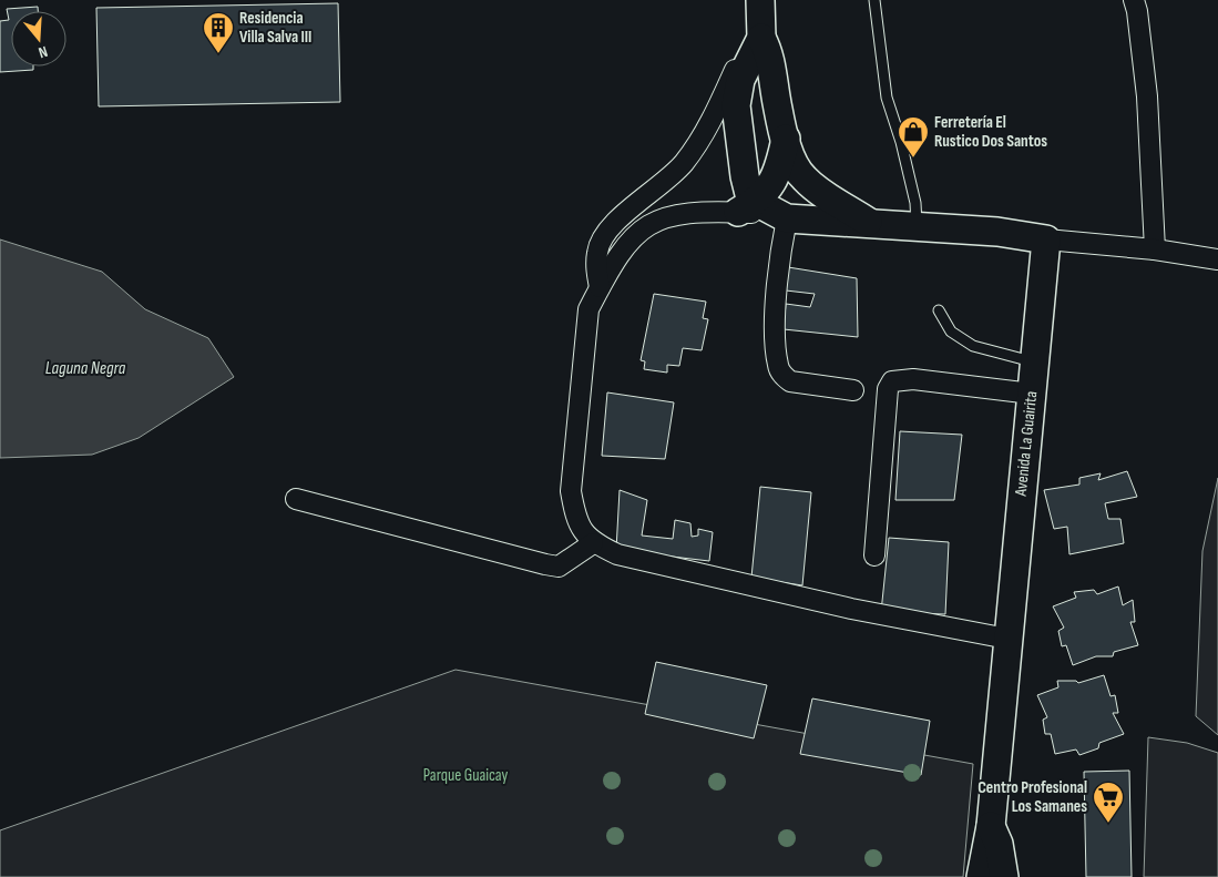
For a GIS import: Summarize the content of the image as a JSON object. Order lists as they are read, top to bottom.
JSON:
{
  "streets": {
    "street": ["Avenida La Guairita"]
  },
  "water": ["Laguna Negra"],
  "parks": ["Parque Guaicay"],
  "places": {
    "building": ["Residencia Villa Salva III"],
    "shop": ["Ferretería El Rustico Dos Santos"],
    "supermarket": ["Centro Profesional Los Samanes"]
  },
  "north": "bottom"
}
